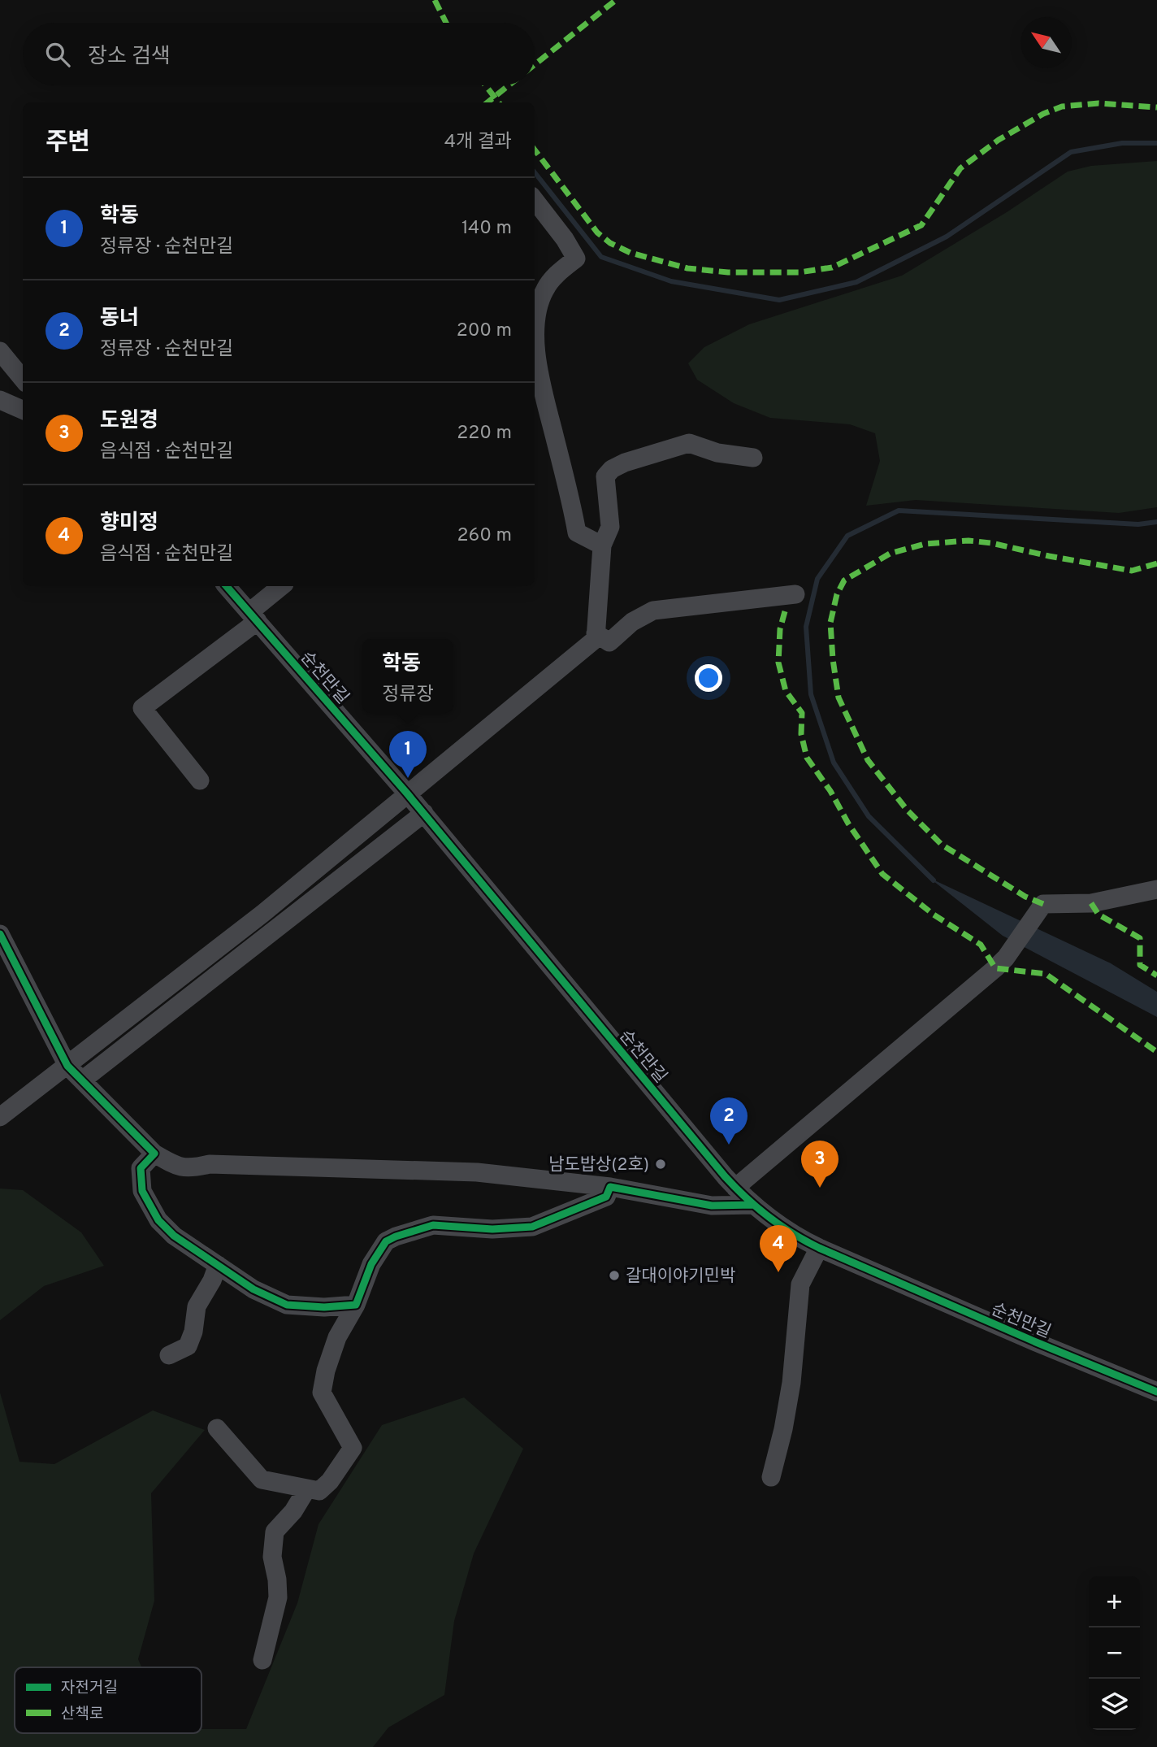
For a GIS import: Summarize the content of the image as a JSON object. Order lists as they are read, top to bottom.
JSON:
{
  "streets": {
    "street": ["순천만길"]
  },
  "places": ["남도밥상(2호)", "갈대이야기민박"],
  "legend": ["자전거길", "산책로"],
  "north": "top left",
  "page": {
    "search": "장소 검색",
    "heading": ["주변", "4개 결과"],
    "list": [
      {
        "mark": "1",
        "name": "학동",
        "note": "정류장 · 순천만길",
        "value": "140 m"
      },
      {
        "mark": "2",
        "name": "동너",
        "note": "정류장 · 순천만길",
        "value": "200 m"
      },
      {
        "mark": "3",
        "name": "도원경",
        "note": "음식점 · 순천만길",
        "value": "220 m"
      },
      {
        "mark": "4",
        "name": "향미정",
        "note": "음식점 · 순천만길",
        "value": "260 m"
      }
    ],
    "popup": ["학동", "정류장"],
    "pins": [
      "1",
      "2",
      "3",
      "4"
    ],
    "map_buttons": ["+", "−"]
  }
}
